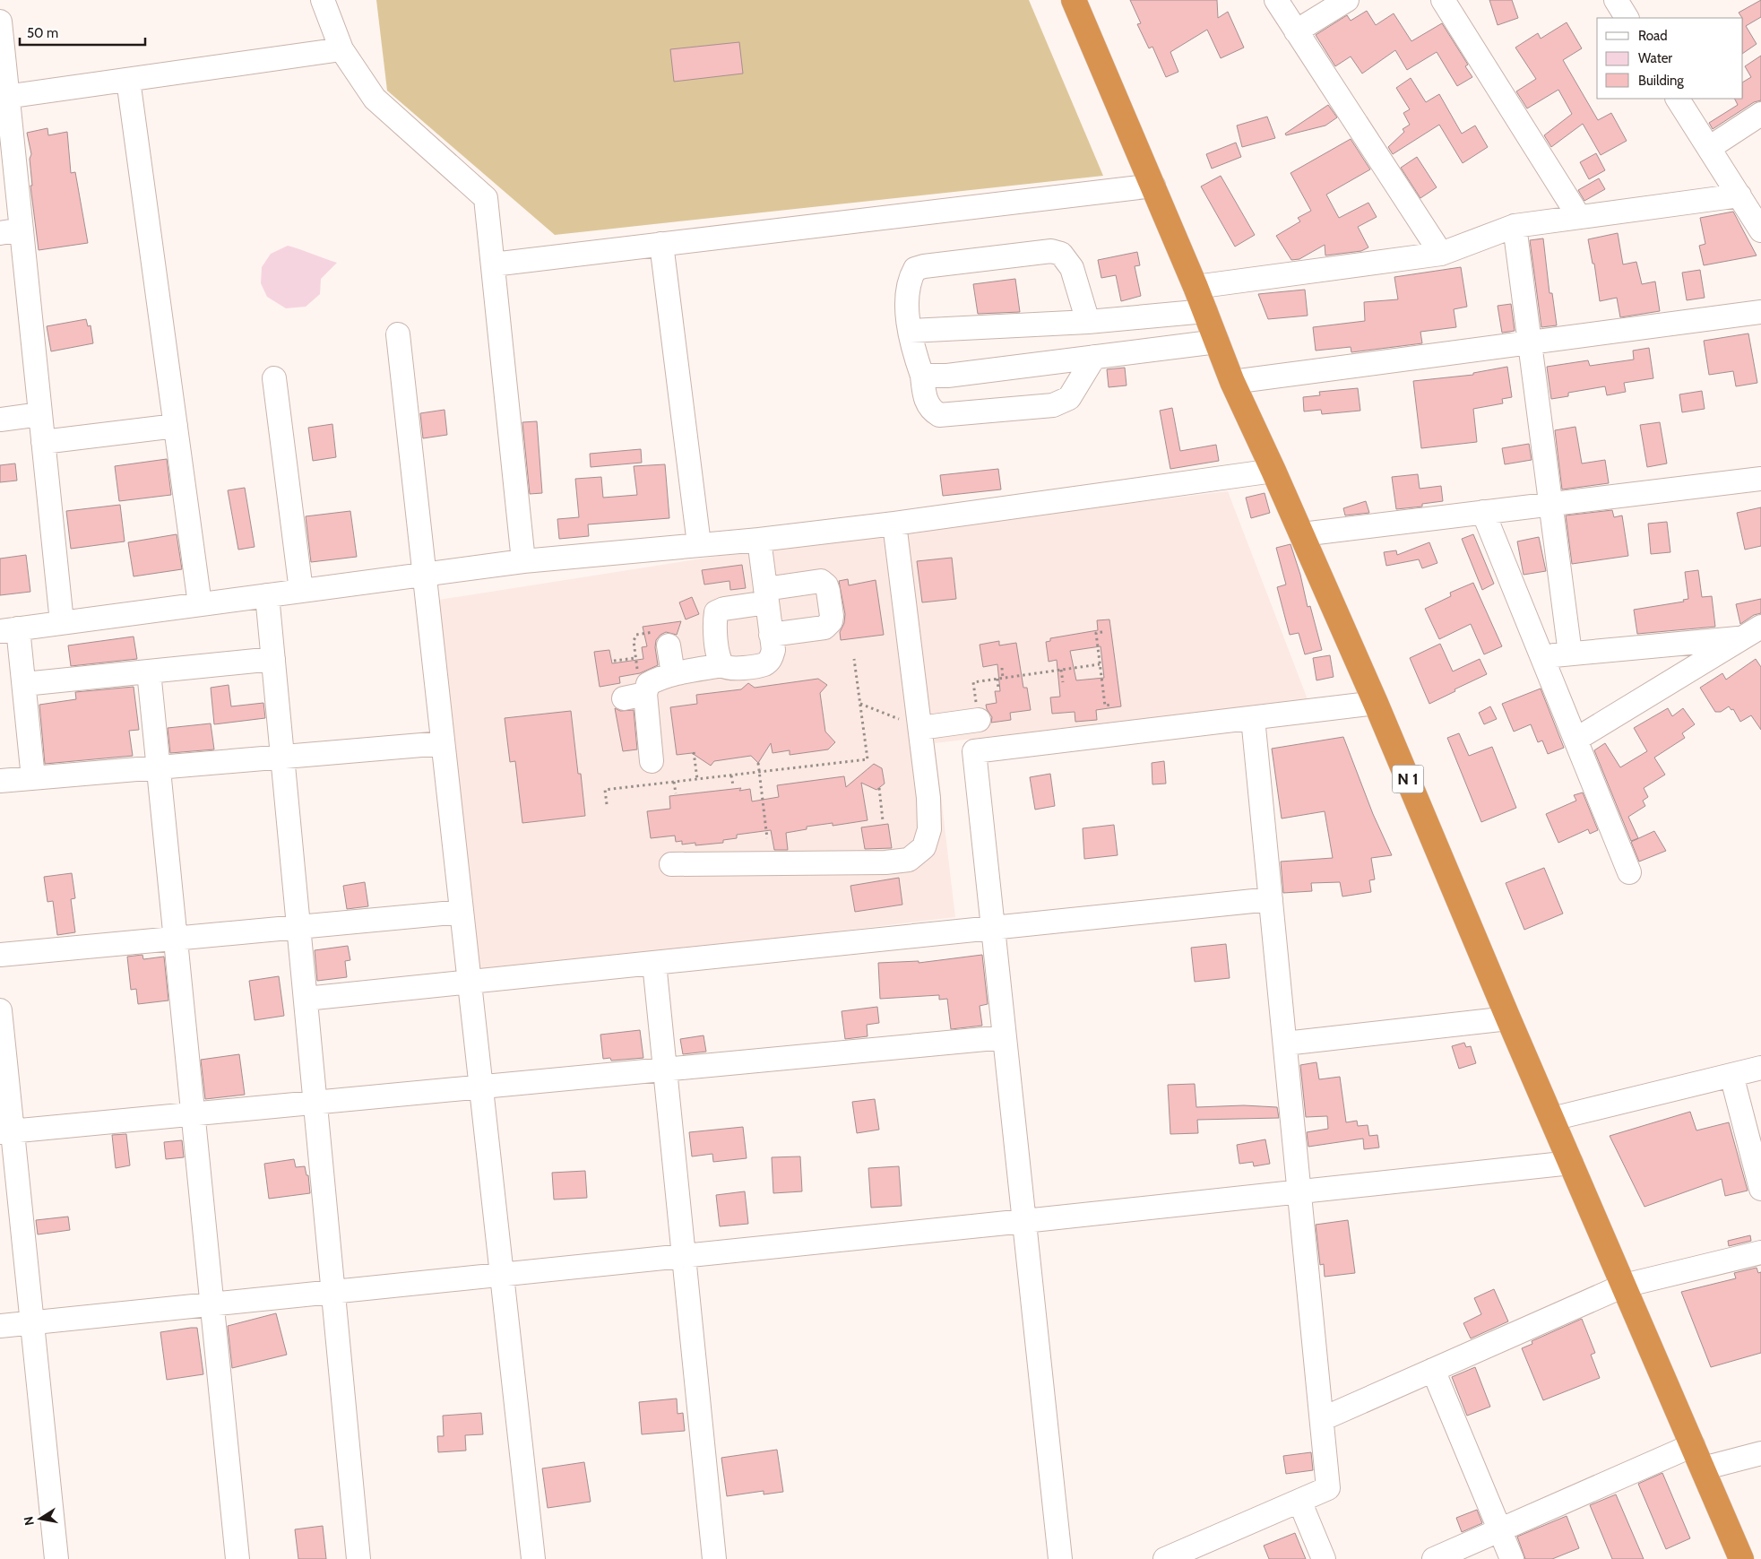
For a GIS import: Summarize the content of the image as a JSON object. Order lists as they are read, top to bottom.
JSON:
{
  "streets": {
    "highway": ["N 1"]
  },
  "legend": ["Road", "Water", "Building"],
  "scale_bar": "50 m",
  "north": "left"
}
